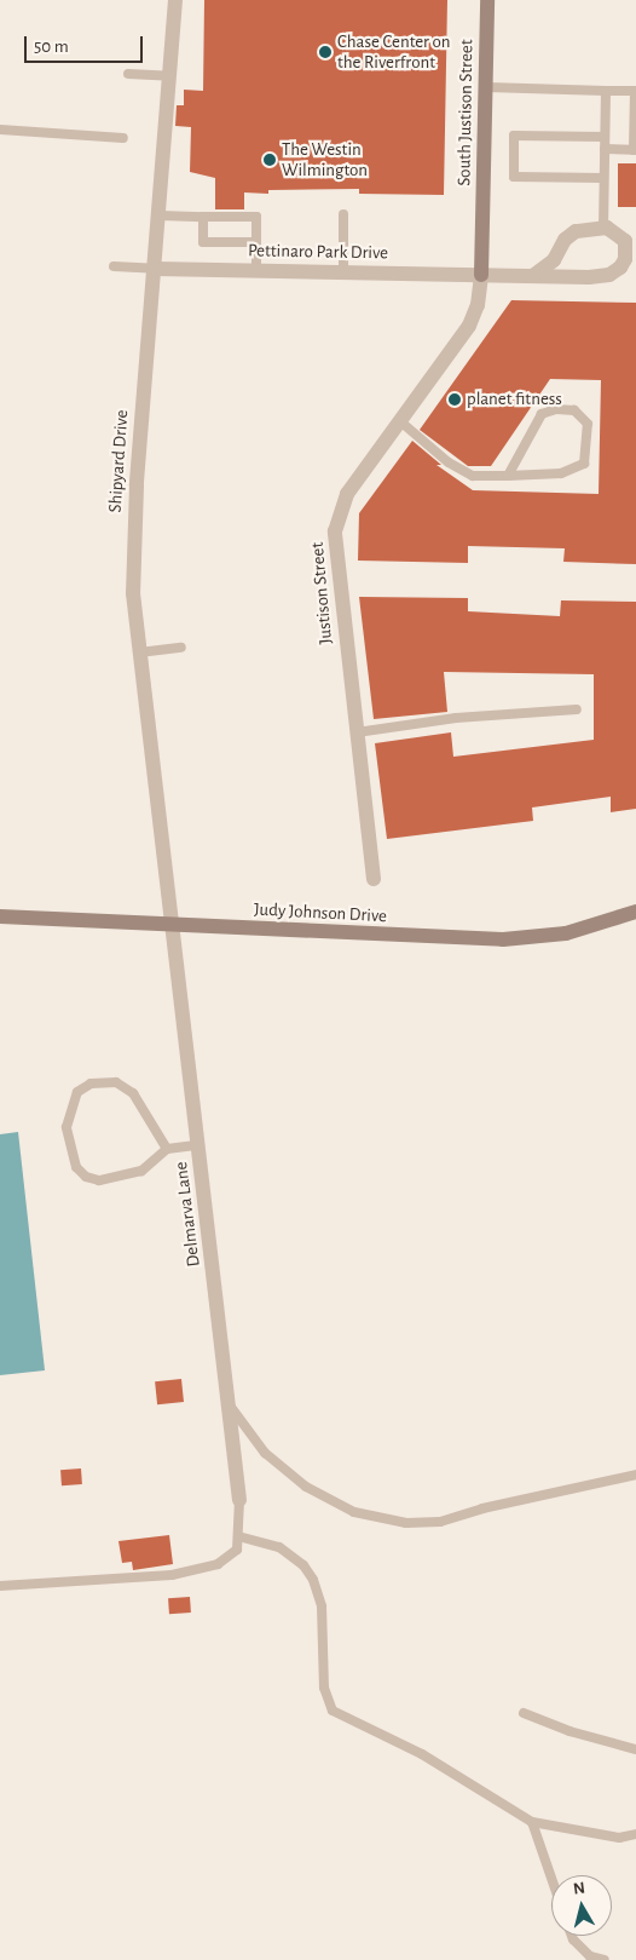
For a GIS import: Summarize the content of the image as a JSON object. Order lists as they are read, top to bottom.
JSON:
{
  "streets": {
    "street": [
      "South Justison Street",
      "Pettinaro Park Drive",
      "Shipyard Drive",
      "Justison Street",
      "Judy Johnson Drive",
      "Delmarva Lane"
    ]
  },
  "crossings": [
    ["South Justison Street", "Pettinaro Park Drive"],
    ["South Justison Street", "Justison Street"],
    ["Pettinaro Park Drive", "Shipyard Drive"],
    ["Pettinaro Park Drive", "Justison Street"],
    ["Shipyard Drive", "Judy Johnson Drive"],
    ["Shipyard Drive", "Delmarva Lane"],
    ["Judy Johnson Drive", "Delmarva Lane"]
  ],
  "places": ["Chase Center on the Riverfront", "The Westin Wilmington", "planet fitness"],
  "scale_bar": "50 m",
  "north": "top"
}
